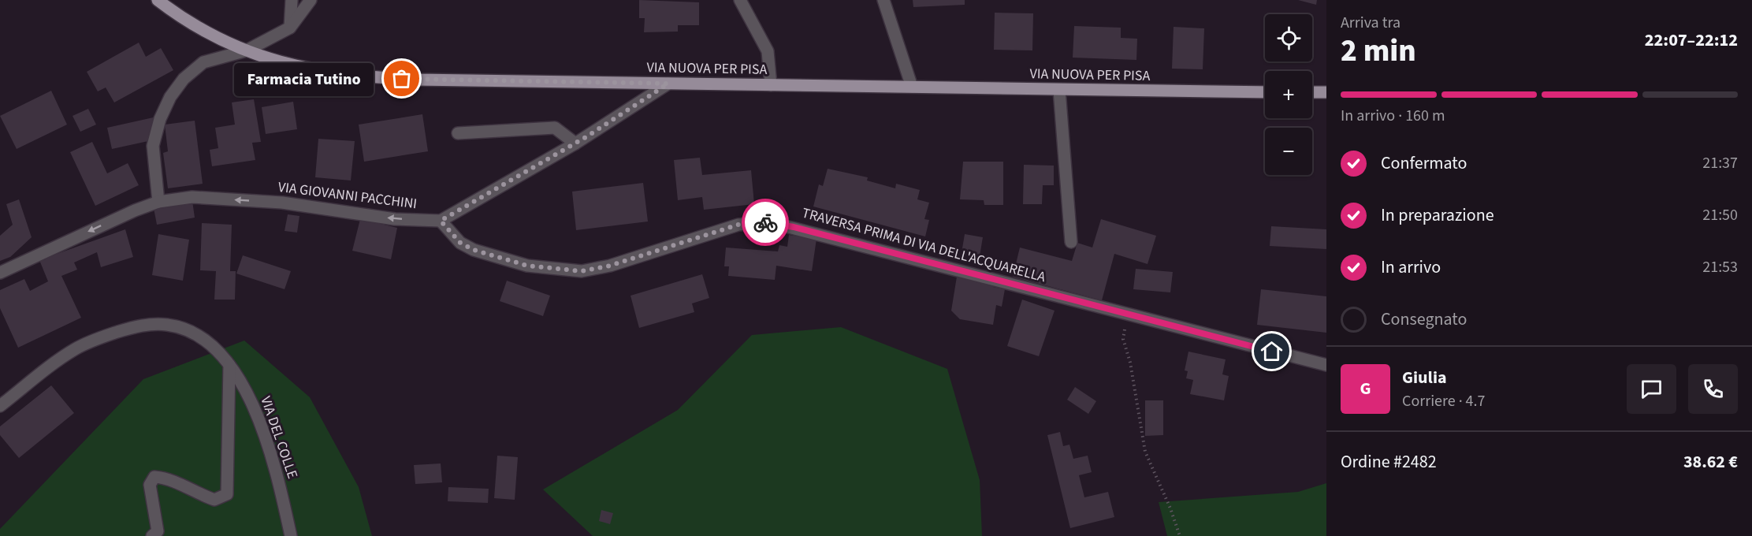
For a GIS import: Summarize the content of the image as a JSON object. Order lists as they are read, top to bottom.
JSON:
{
  "streets": {
    "main road": ["VIA NUOVA PER PISA"],
    "street": ["VIA GIOVANNI PACCHINI", "TRAVERSA PRIMA DI VIA DELL'ACQUARELLA", "VIA DEL COLLE"]
  },
  "crossings": [
    ["VIA GIOVANNI PACCHINI", "TRAVERSA PRIMA DI VIA DELL'ACQUARELLA"]
  ],
  "one_way": ["VIA GIOVANNI PACCHINI"],
  "places": ["Farmacia Tutino"],
  "page": {
    "heading": ["2 min", "Arriva tra", "22:07–22:12"],
    "panel": [
      "Giulia",
      "Corriere · 4.7",
      "Ordine #2482",
      "38.62 €"
    ],
    "map_buttons": ["+", "−"],
    "bubble": "Farmacia Tutino",
    "bar": "In arrivo · 160 m",
    "list": [
      ["Confermato", "21:37"],
      ["In preparazione", "21:50"],
      ["In arrivo", "21:53"],
      "Consegnato"
    ],
    "round": "G"
  }
}
